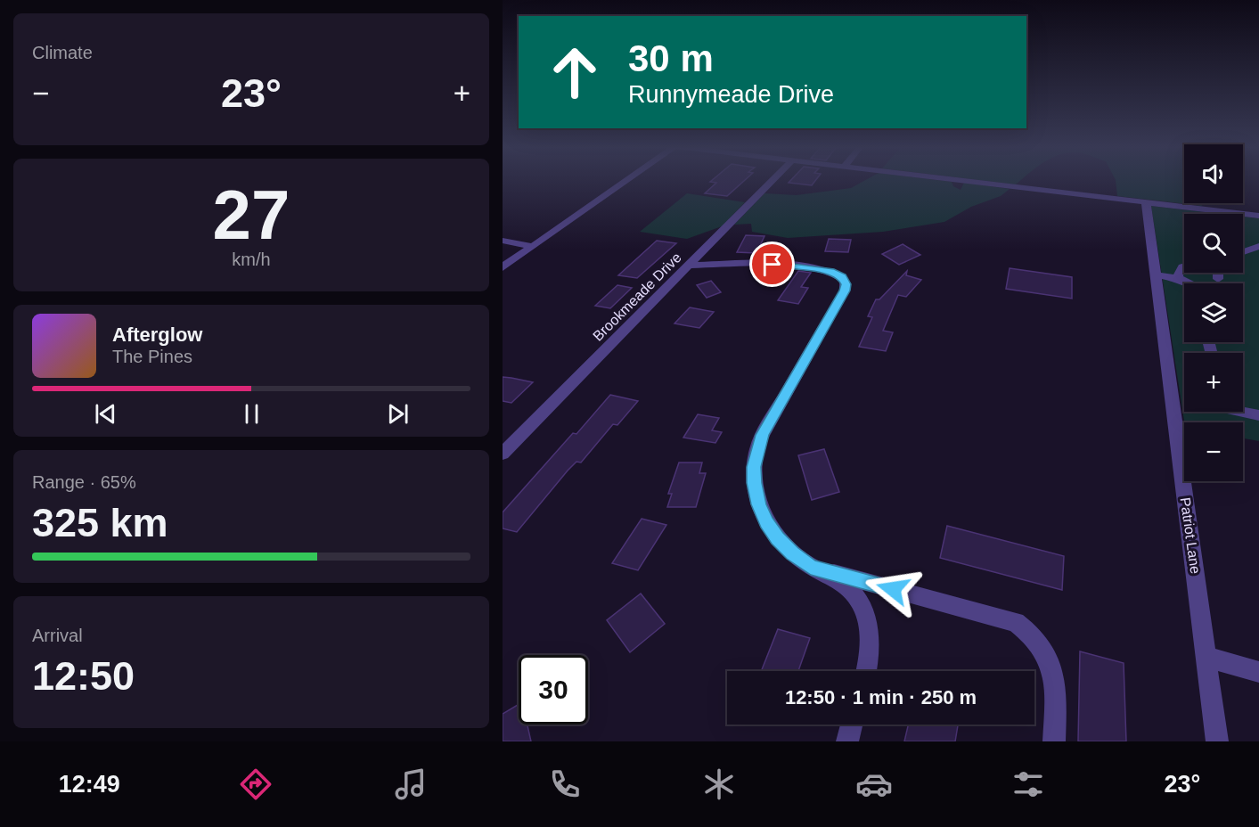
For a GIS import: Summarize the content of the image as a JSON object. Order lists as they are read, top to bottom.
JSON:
{
  "streets": {
    "street": ["Brookmeade Drive", "Patriot Lane"]
  },
  "page": {
    "tile": [
      "Climate",
      ["27", "km/h"],
      ["Range · 65%", "325 km"],
      ["Arrival", "12:50"]
    ],
    "turn": ["30 m", "Runnymeade Drive"],
    "heat": ["−", "23°", "+"],
    "map_buttons": ["+", "−"],
    "song": ["Afterglow", "The Pines"],
    "limit": "30",
    "trip": "12:50 · 1 min · 250 m",
    "tabs": ["12:49", "23°"]
  }
}
